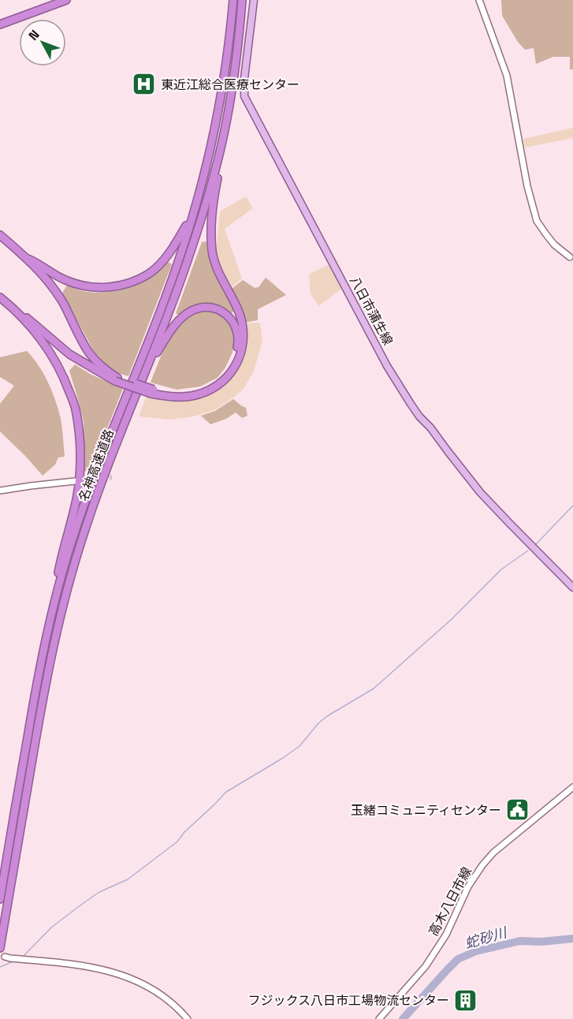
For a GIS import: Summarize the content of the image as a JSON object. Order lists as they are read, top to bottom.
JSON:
{
  "streets": {
    "highway": ["名神高速道路"],
    "main road": ["八日市蒲生線"],
    "street": ["高木八日市線"]
  },
  "water": ["蛇砂川"],
  "places": {
    "hospital": ["東近江総合医療センター"],
    "public building": ["玉緒コミュニティセンター"],
    "building": ["フジックス八日市工場物流センター"]
  },
  "north": "top left"
}
